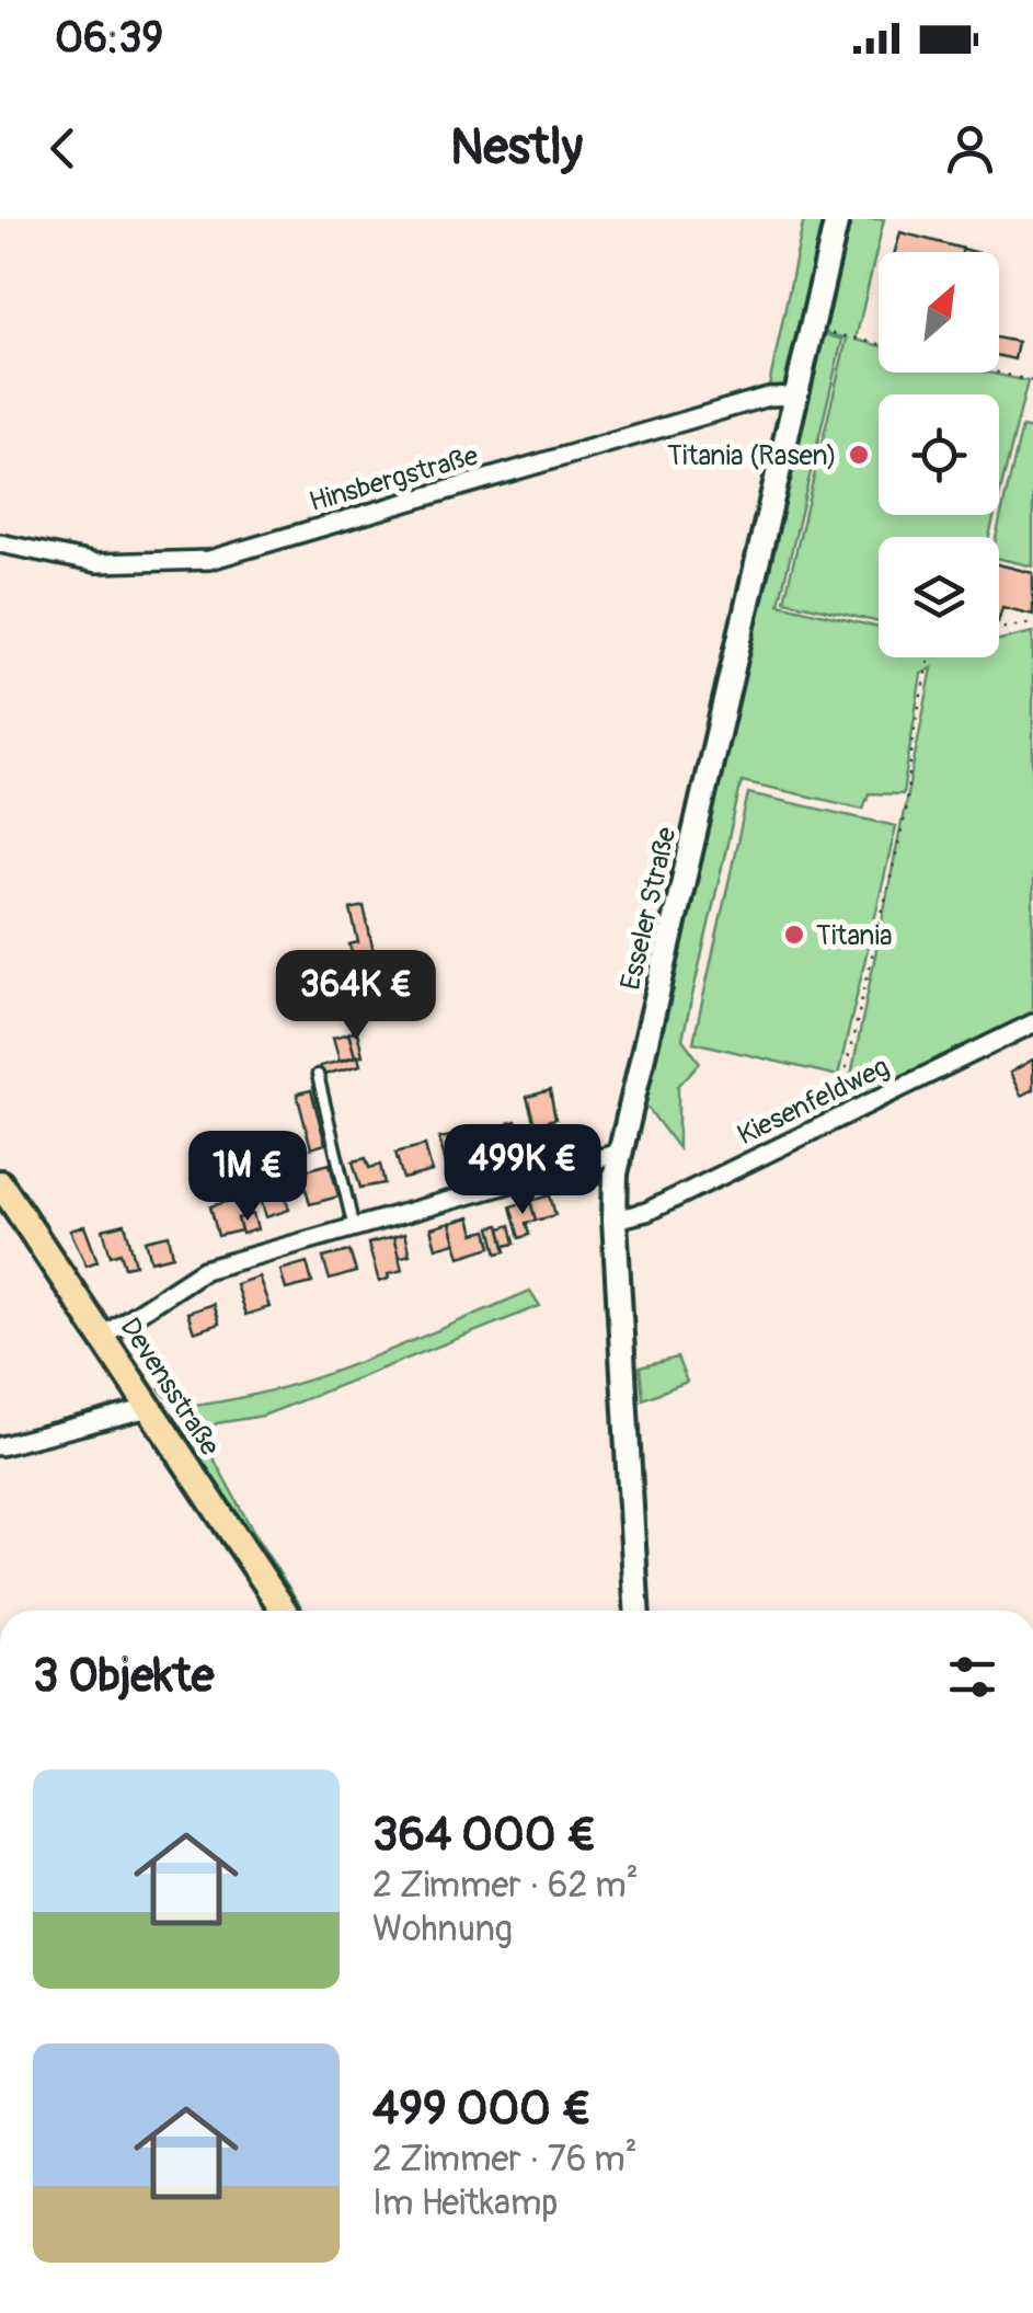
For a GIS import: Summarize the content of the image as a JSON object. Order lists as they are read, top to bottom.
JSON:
{
  "streets": {
    "main road": ["Esseler Straße", "Devensstraße"],
    "street": ["Hinsbergstraße", "Kiesenfeldweg"]
  },
  "crossings": [
    ["Hinsbergstraße", "Esseler Straße"],
    ["Esseler Straße", "Kiesenfeldweg"]
  ],
  "places": ["Titania (Rasen)", "Titania"],
  "north": "top right",
  "page": {
    "status": "06:39",
    "header": "Nestly",
    "price": ["364K €", "499K €", "1M €"],
    "heading": "3 Objekte",
    "list": [
      {
        "name": "364 000 €",
        "note": "2 Zimmer · 62 m² · Wohnung"
      },
      {
        "name": "499 000 €",
        "note": "2 Zimmer · 76 m² · Im Heitkamp"
      }
    ]
  }
}
